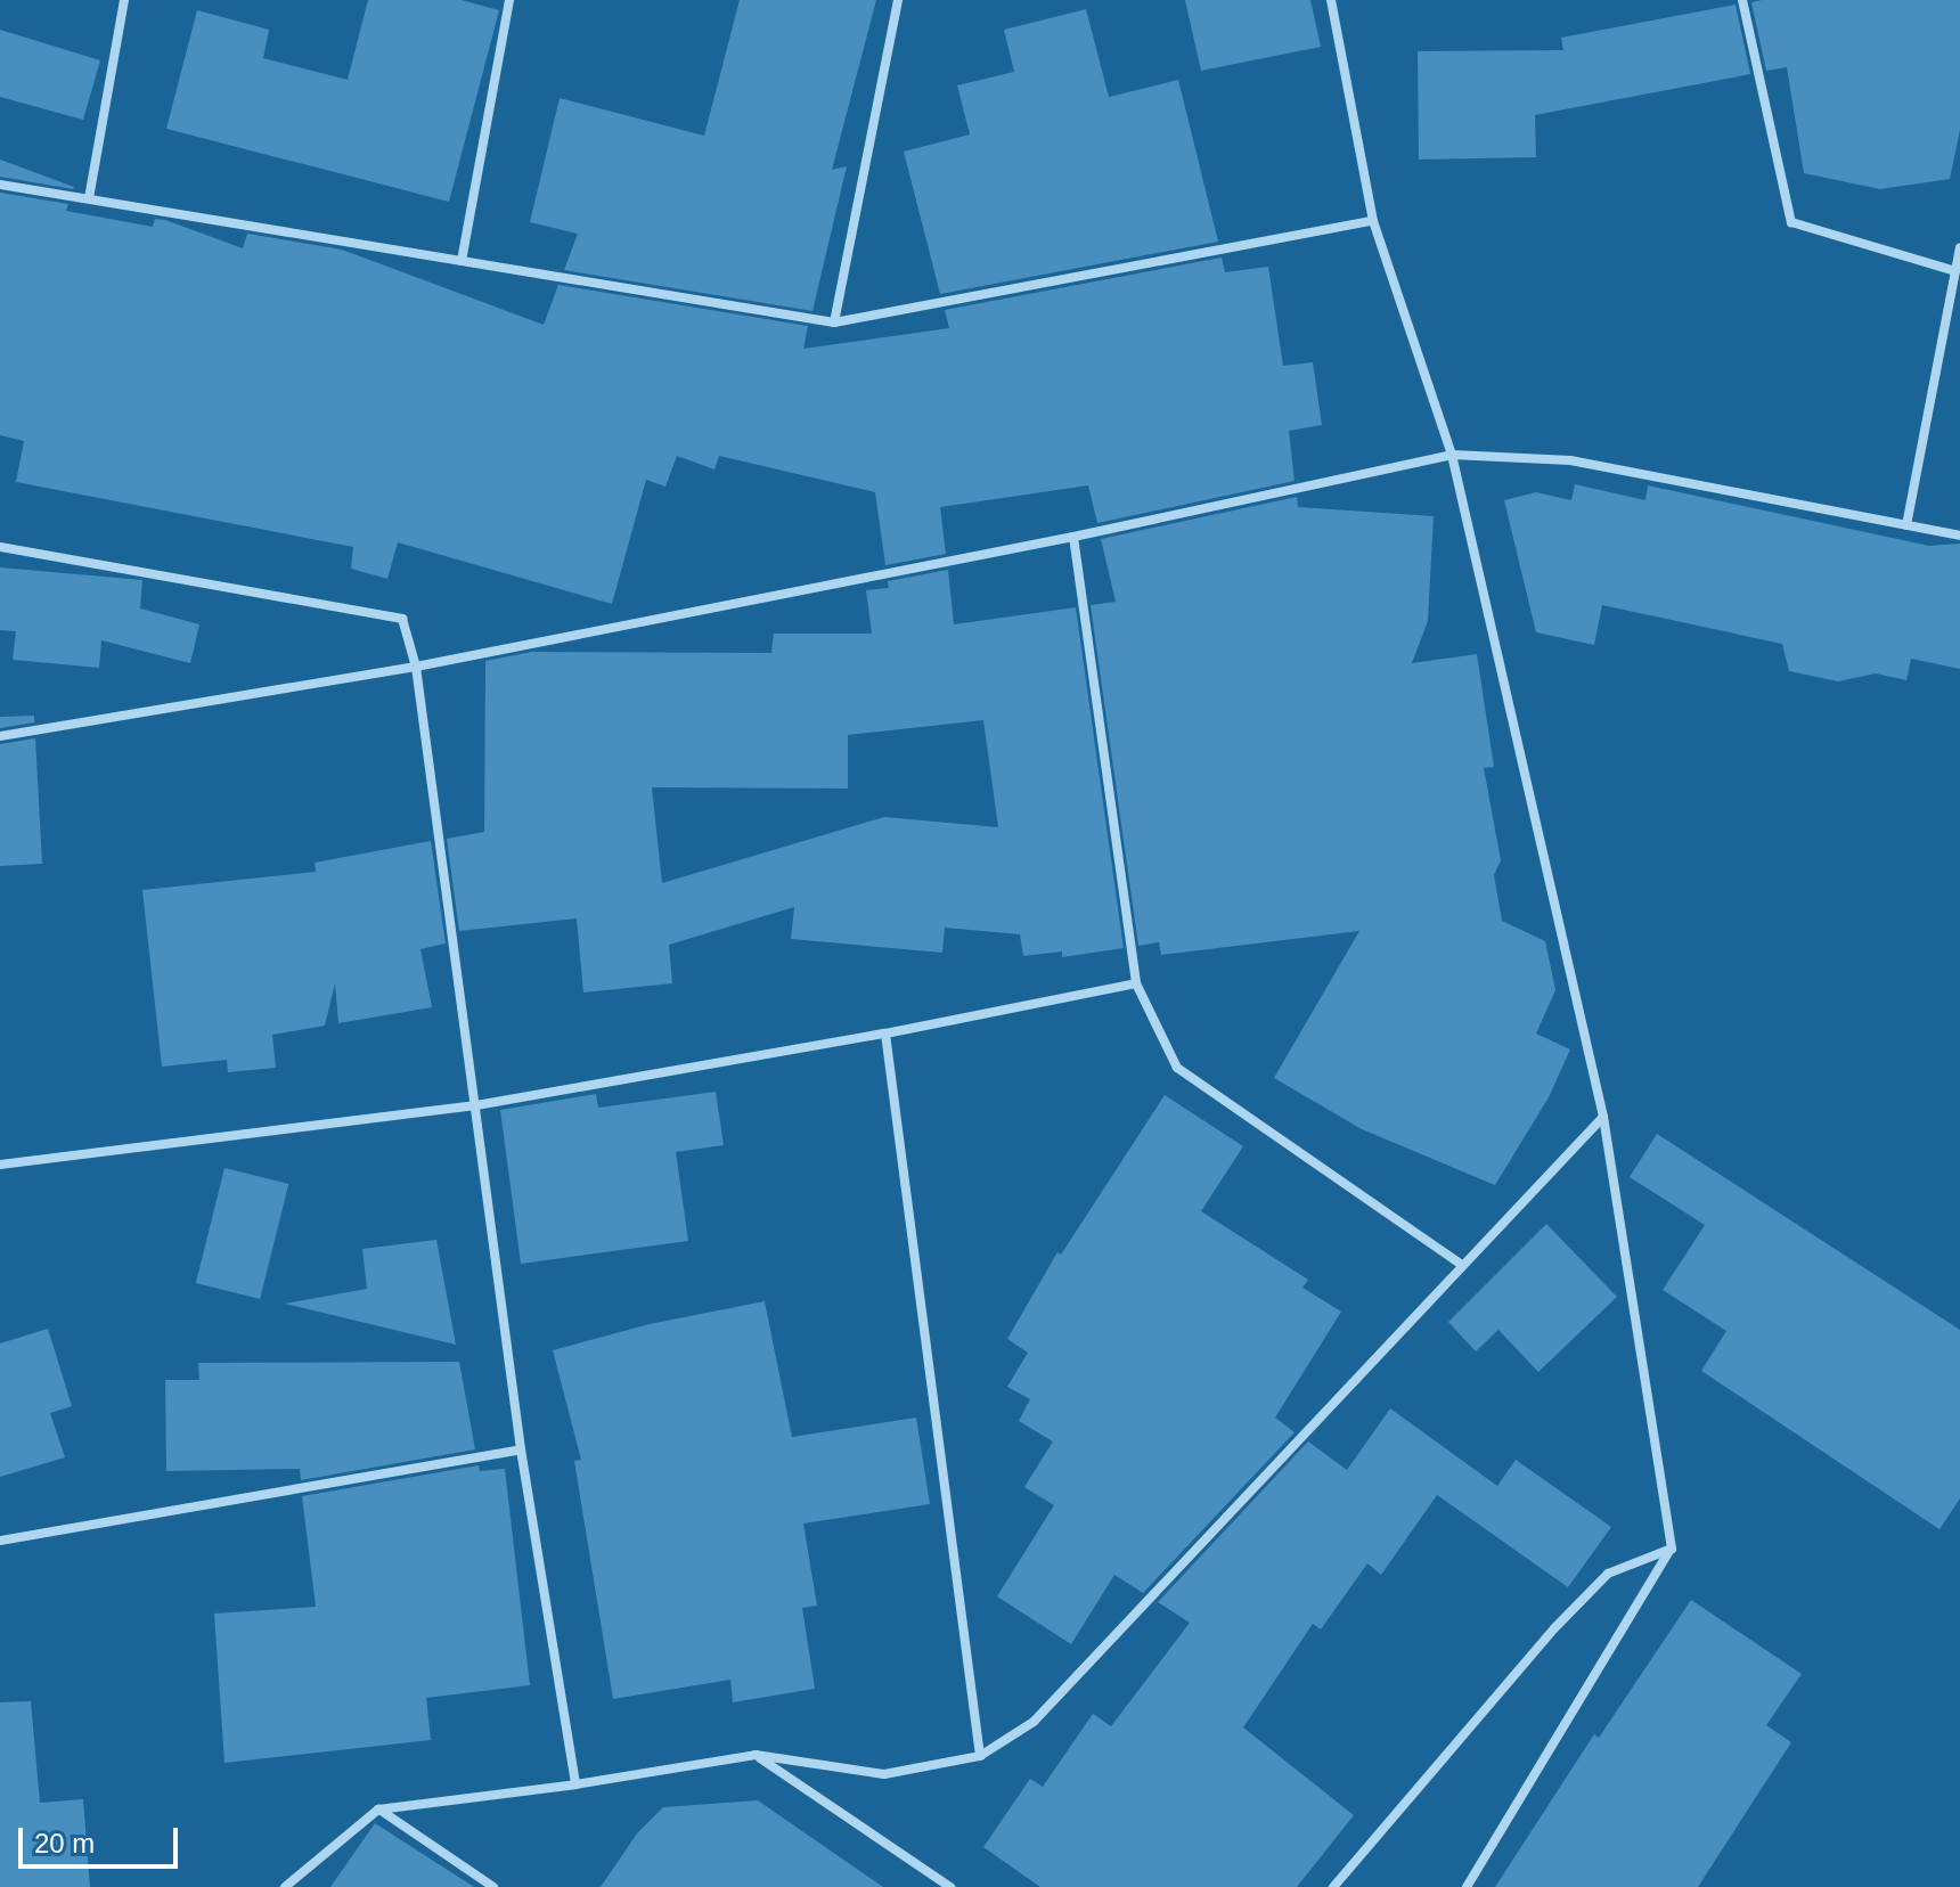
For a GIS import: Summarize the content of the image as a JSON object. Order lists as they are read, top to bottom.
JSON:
{
  "scale_bar": "20 m"
}
